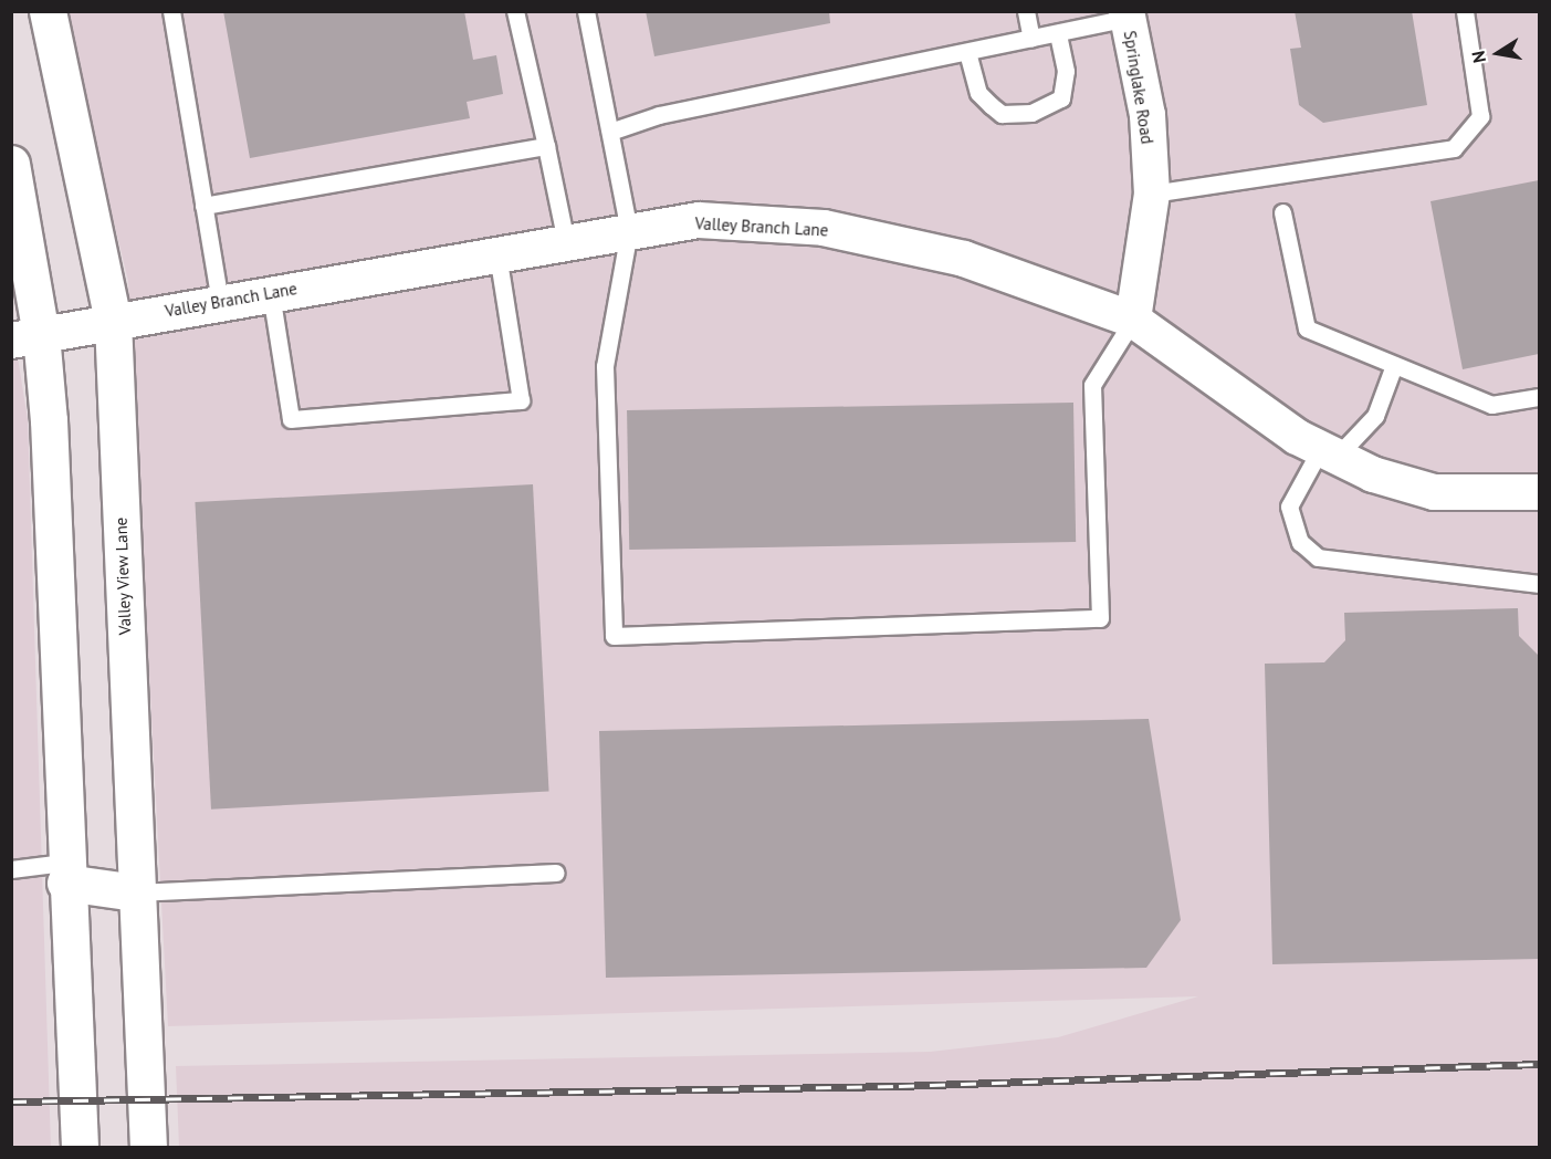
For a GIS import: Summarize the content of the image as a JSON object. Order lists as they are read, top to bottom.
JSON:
{
  "streets": {
    "main road": ["Valley View Lane"],
    "street": ["Springlake Road", "Valley Branch Lane"]
  },
  "crossings": [
    ["Springlake Road", "Valley Branch Lane"],
    ["Valley Branch Lane", "Valley View Lane"]
  ],
  "north": "left"
}
